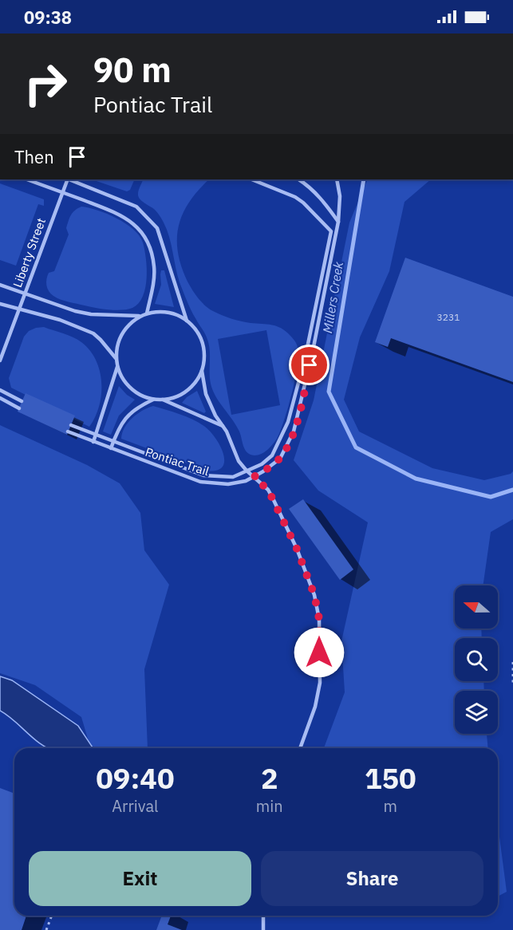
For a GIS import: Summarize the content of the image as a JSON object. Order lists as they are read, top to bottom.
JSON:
{
  "streets": {
    "lane": ["Liberty Street", "Pontiac Trail"]
  },
  "water": ["Millers Creek"],
  "house_numbers": ["3231"],
  "north": "left",
  "page": {
    "status": "09:38",
    "turn": ["90 m", "Pontiac Trail"],
    "then": "Then",
    "eta": [
      "09:40",
      "Arrival",
      "2",
      "min",
      "150",
      "m"
    ],
    "buttons": ["Exit", "Share"]
  }
}
